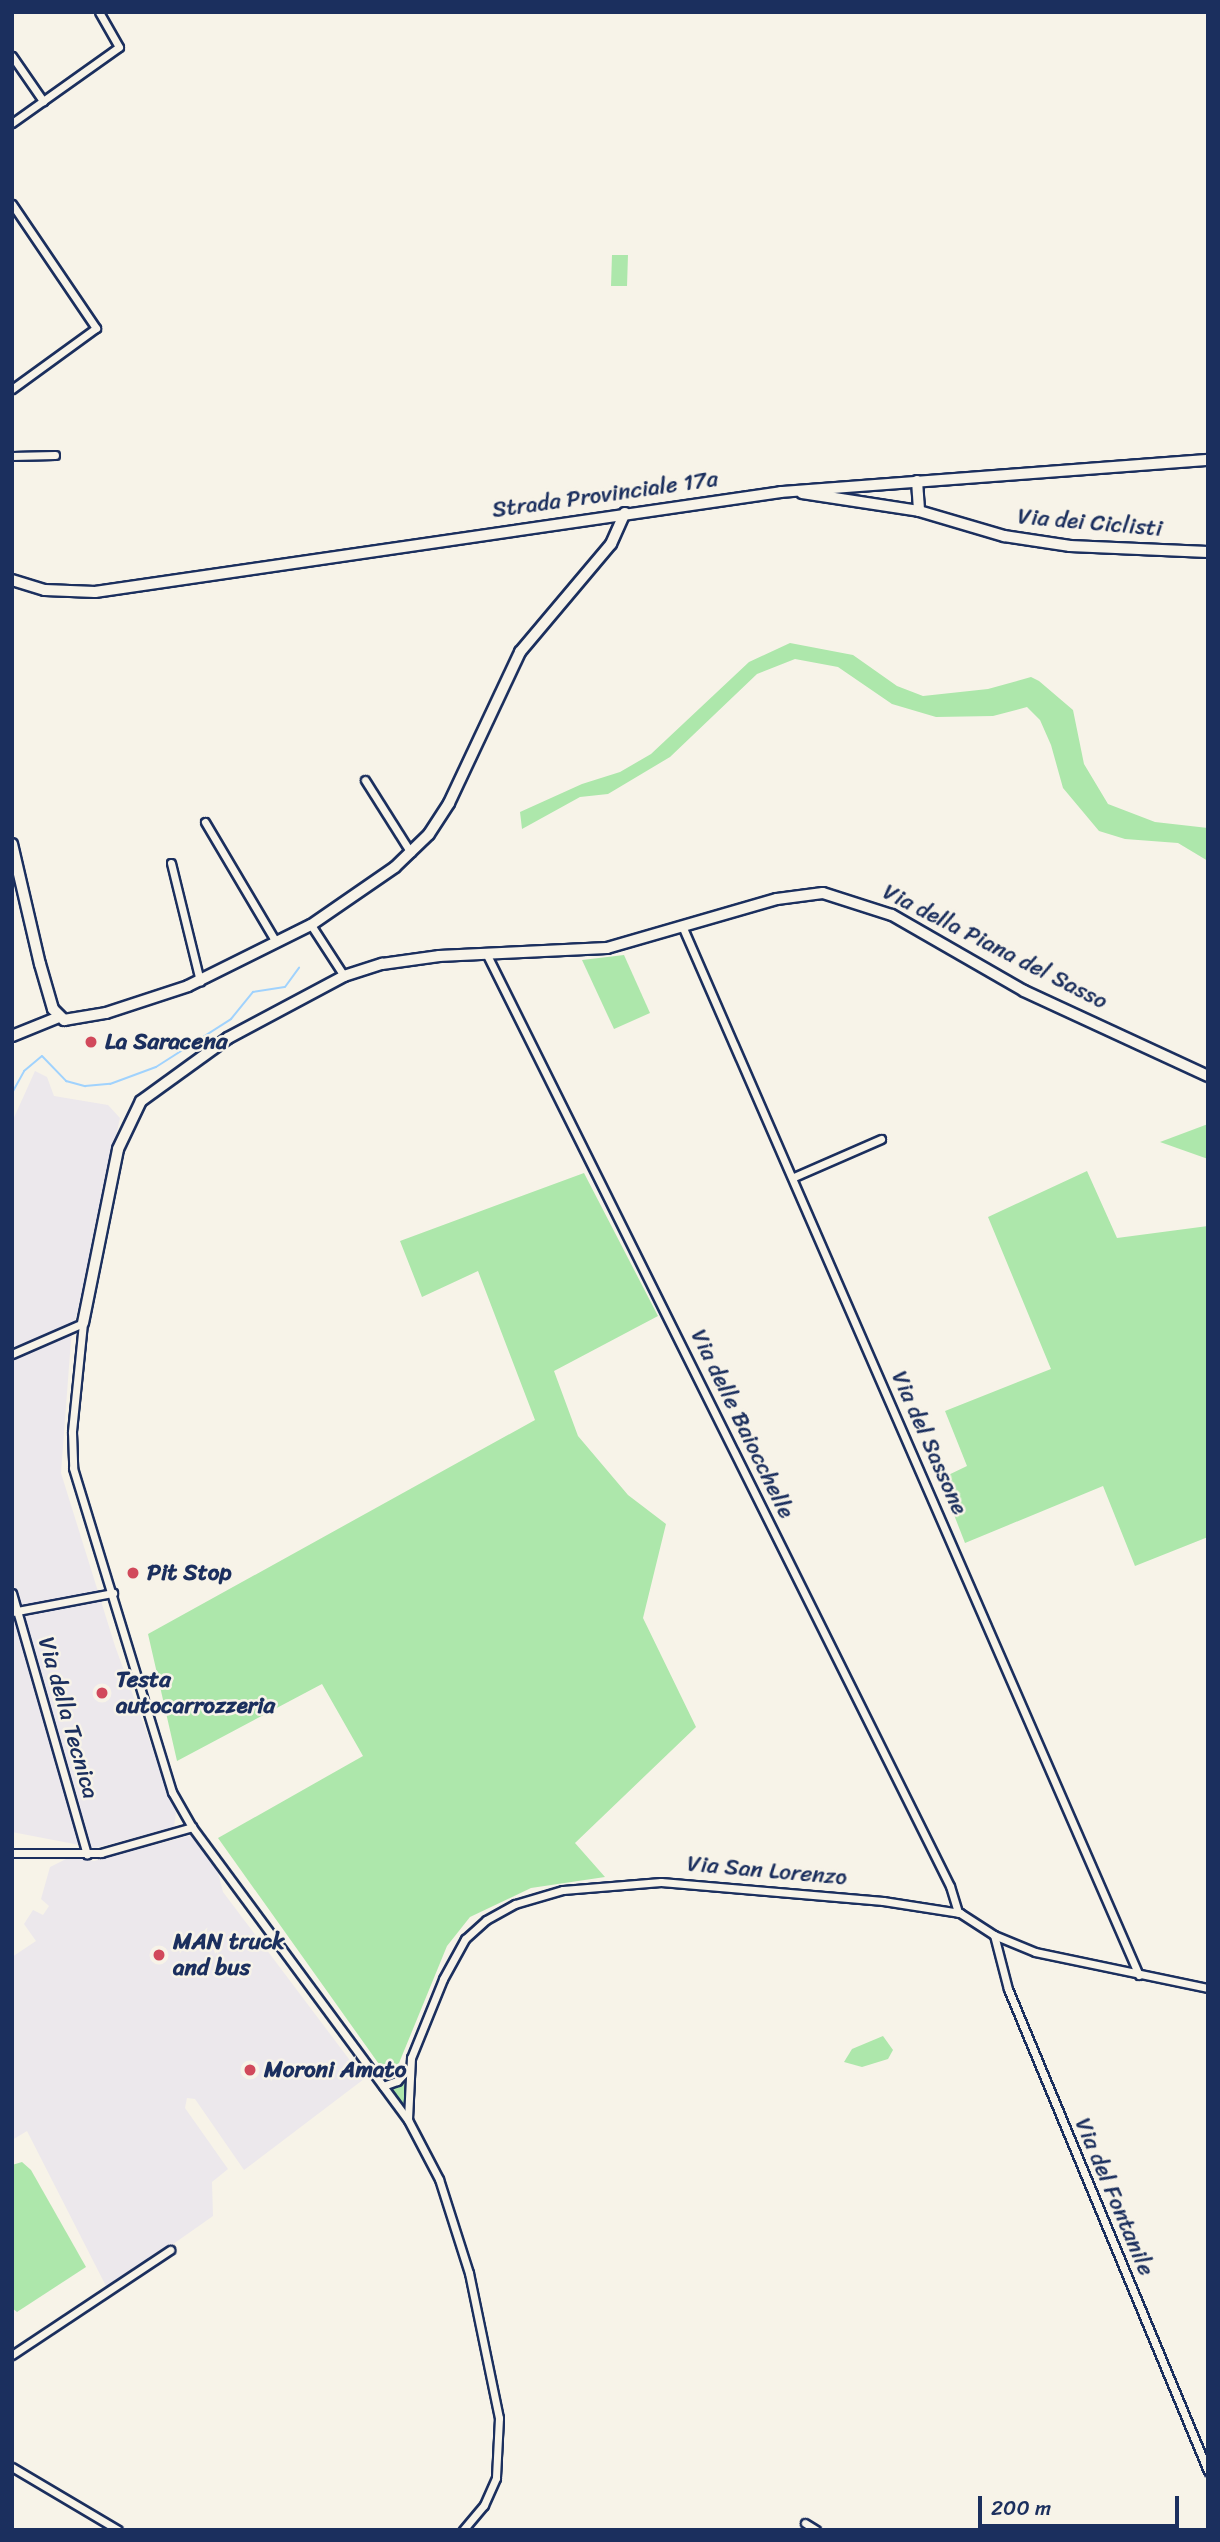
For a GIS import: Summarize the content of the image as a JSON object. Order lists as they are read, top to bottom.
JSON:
{
  "streets": {
    "street": [
      "Strada Provinciale 17a",
      "Via dei Ciclisti",
      "Via della Piana del Sasso",
      "Via delle Baiocchelle",
      "Via del Sassone",
      "Via della Tecnica",
      "Via San Lorenzo",
      "Via del Fontanile"
    ]
  },
  "crossings": [
    ["Strada Provinciale 17a", "Via dei Ciclisti"],
    ["Via della Piana del Sasso", "Via delle Baiocchelle"],
    ["Via della Piana del Sasso", "Via del Sassone"],
    ["Via delle Baiocchelle", "Via San Lorenzo"],
    ["Via del Sassone", "Via San Lorenzo"],
    ["Via San Lorenzo", "Via del Fontanile"]
  ],
  "places": [
    "La Saracena",
    "Pit Stop",
    "Testa autocarrozzeria",
    "MAN truck and bus",
    "Moroni Amato"
  ],
  "scale_bar": "200 m"
}
